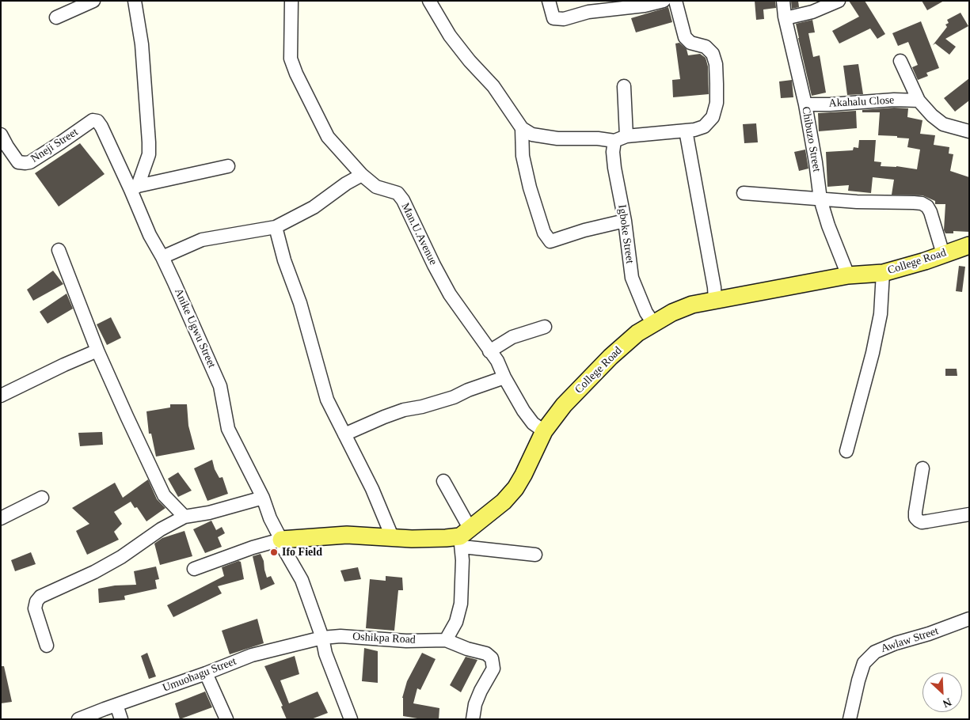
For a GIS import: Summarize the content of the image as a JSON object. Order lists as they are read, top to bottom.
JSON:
{
  "streets": {
    "main road": ["College Road"],
    "street": [
      "Akahalu Close",
      "Chibuzo Street",
      "Nneji Street",
      "Man.U.Avenue",
      "Igboke Street",
      "Anike Ugwu Street",
      "Oshikpa Road",
      "Awlaw Street",
      "Umuohagu Street"
    ]
  },
  "crossings": [
    ["Akahalu Close", "Chibuzo Street"],
    ["Chibuzo Street", "College Road"],
    ["Nneji Street", "Anike Ugwu Street"],
    ["Man.U.Avenue", "College Road"],
    ["Igboke Street", "College Road"],
    ["Anike Ugwu Street", "Oshikpa Road"],
    ["Anike Ugwu Street", "Umuohagu Street"],
    ["Oshikpa Road", "Umuohagu Street"]
  ],
  "places": ["Ifo Field"],
  "north": "bottom right"
}
